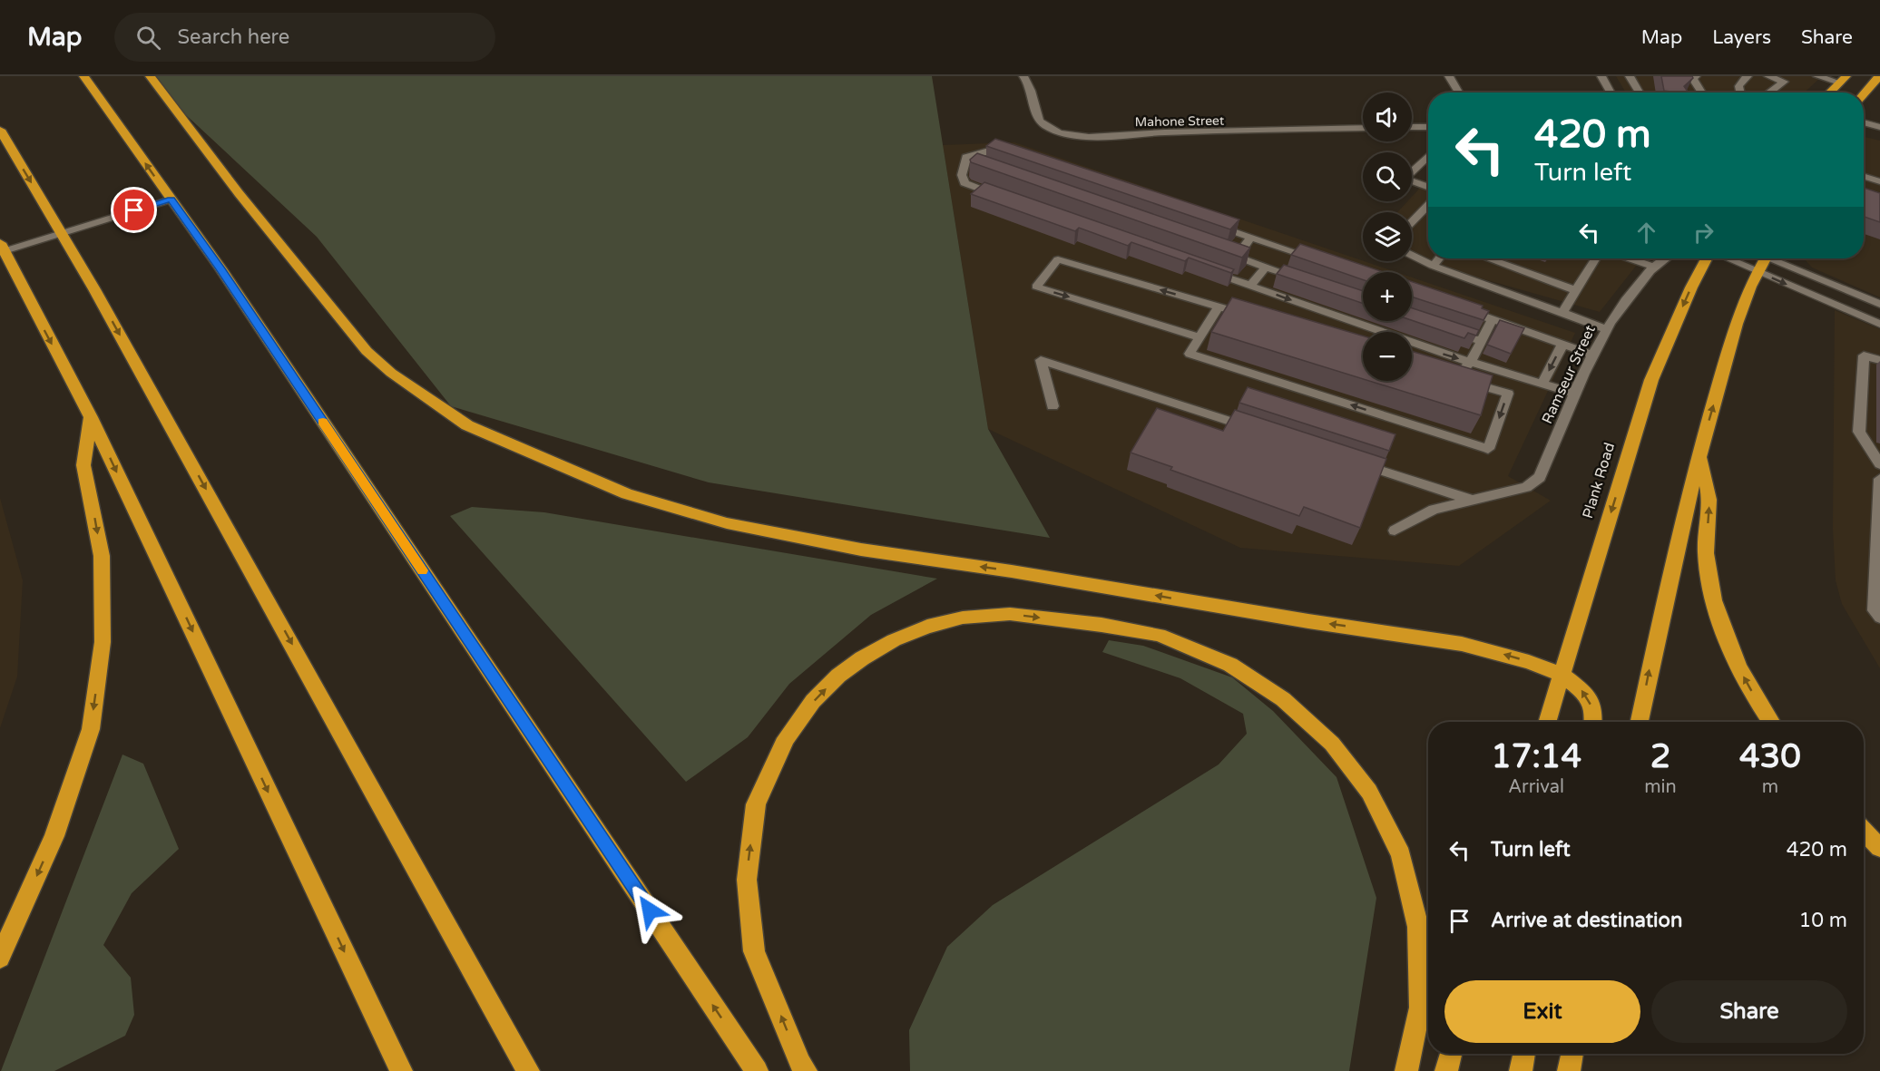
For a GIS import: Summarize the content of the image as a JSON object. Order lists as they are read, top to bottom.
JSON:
{
  "streets": {
    "highway": ["Plank Road"],
    "street": ["Mahone Street", "Ramseur Street"]
  },
  "page": {
    "header": "Map",
    "search": "Search here",
    "nav": ["Map", "Layers", "Share"],
    "map_buttons": ["+", "−"],
    "turn": ["420 m", "Turn left"],
    "eta": [
      "17:14",
      "Arrival",
      "2",
      "min",
      "430",
      "m"
    ],
    "list": [
      {
        "name": "Turn left",
        "value": "420 m"
      },
      {
        "name": "Arrive at destination",
        "value": "10 m"
      }
    ],
    "buttons": ["Exit", "Share"]
  }
}
